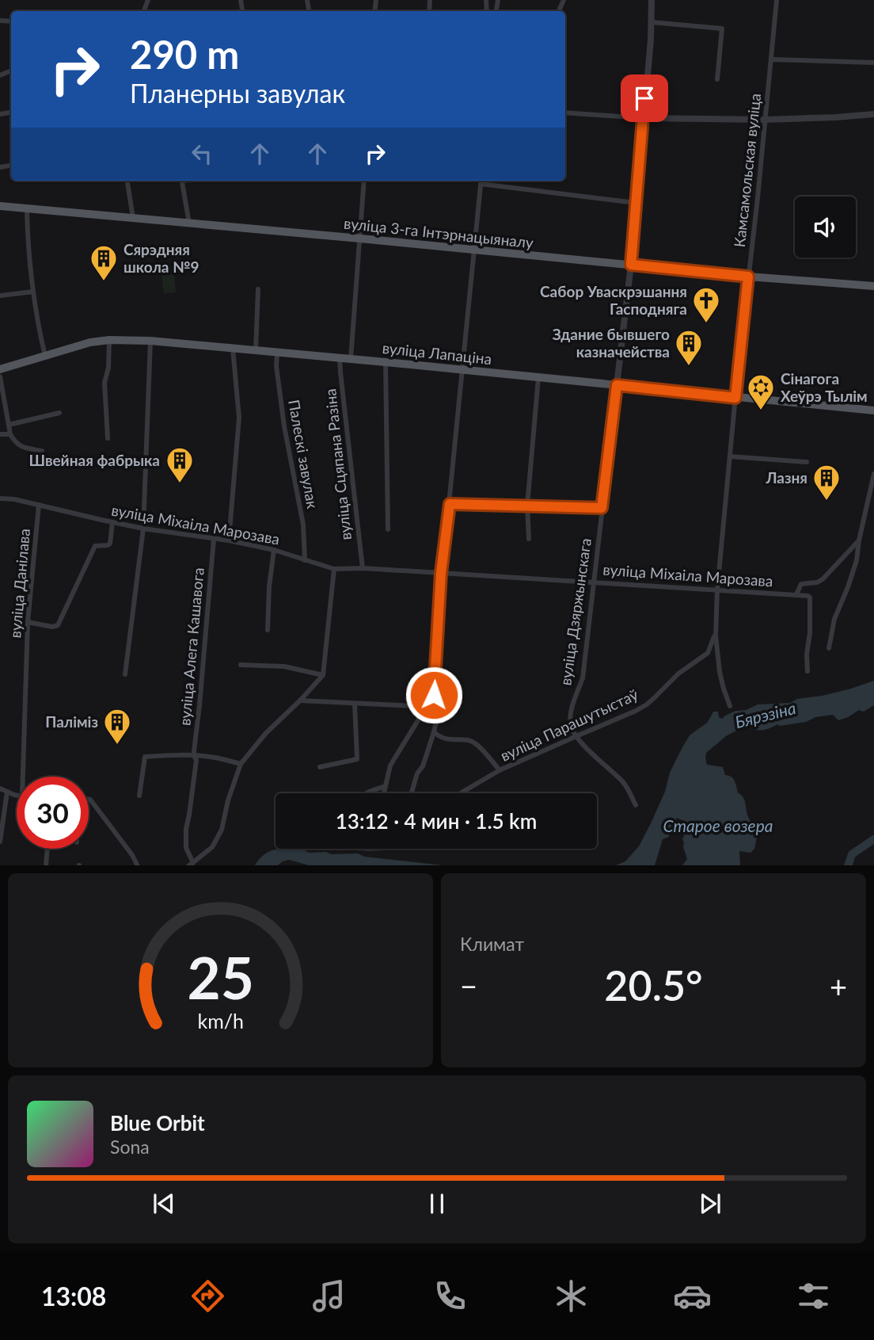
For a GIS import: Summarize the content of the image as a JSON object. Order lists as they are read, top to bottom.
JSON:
{
  "streets": {
    "main road": ["вуліца 3-га Інтэрнацыяналу", "вуліца Лапаціна"],
    "street": [
      "Камсамольская вуліца",
      "Палескі завулак",
      "вуліца Сцяпана Разіна",
      "вуліца Міхаіла Марозава",
      "вуліца Данілава",
      "вуліца Дзяржынскага",
      "вуліца Алега Кашавога",
      "вуліца Парашутыстаў"
    ]
  },
  "crossings": [
    ["Камсамольская вуліца", "вуліца 3-га Інтэрнацыяналу"],
    ["Камсамольская вуліца", "вуліца Лапаціна"],
    ["Камсамольская вуліца", "вуліца Міхаіла Марозава"],
    ["Камсамольская вуліца", "вуліца Парашутыстаў"],
    ["вуліца 3-га Інтэрнацыяналу", "вуліца Дзяржынскага"],
    ["вуліца Лапаціна", "Палескі завулак"],
    ["вуліца Лапаціна", "вуліца Сцяпана Разіна"],
    ["вуліца Лапаціна", "вуліца Дзяржынскага"],
    ["Палескі завулак", "вуліца Міхаіла Марозава"],
    ["вуліца Сцяпана Разіна", "вуліца Міхаіла Марозава"],
    ["вуліца Міхаіла Марозава", "вуліца Данілава"],
    ["вуліца Міхаіла Марозава", "вуліца Дзяржынскага"],
    ["вуліца Міхаіла Марозава", "вуліца Алега Кашавога"],
    ["вуліца Дзяржынскага", "вуліца Парашутыстаў"]
  ],
  "water": ["Бярэзіна", "Старое возера"],
  "places": {
    "building": [
      "Сярэдняя школа №9",
      "Здание бывшего казначейства",
      "Швейная фабрыка",
      "Лазня",
      "Паліміз"
    ],
    "church": ["Сабор Уваскрэшання Гасподняга"],
    "synagogue": ["Сінагога Хеўрэ Тылім"]
  },
  "page": {
    "turn": ["290 m", "Планерны завулак"],
    "limit": "30",
    "trip": "13:12 · 4 мин · 1.5 km",
    "tile": "Климат",
    "heat": ["−", "20.5°", "+"],
    "song": ["Blue Orbit", "Sona"],
    "tabs": "13:08",
    "gauge": ["25", "km/h"]
  }
}
